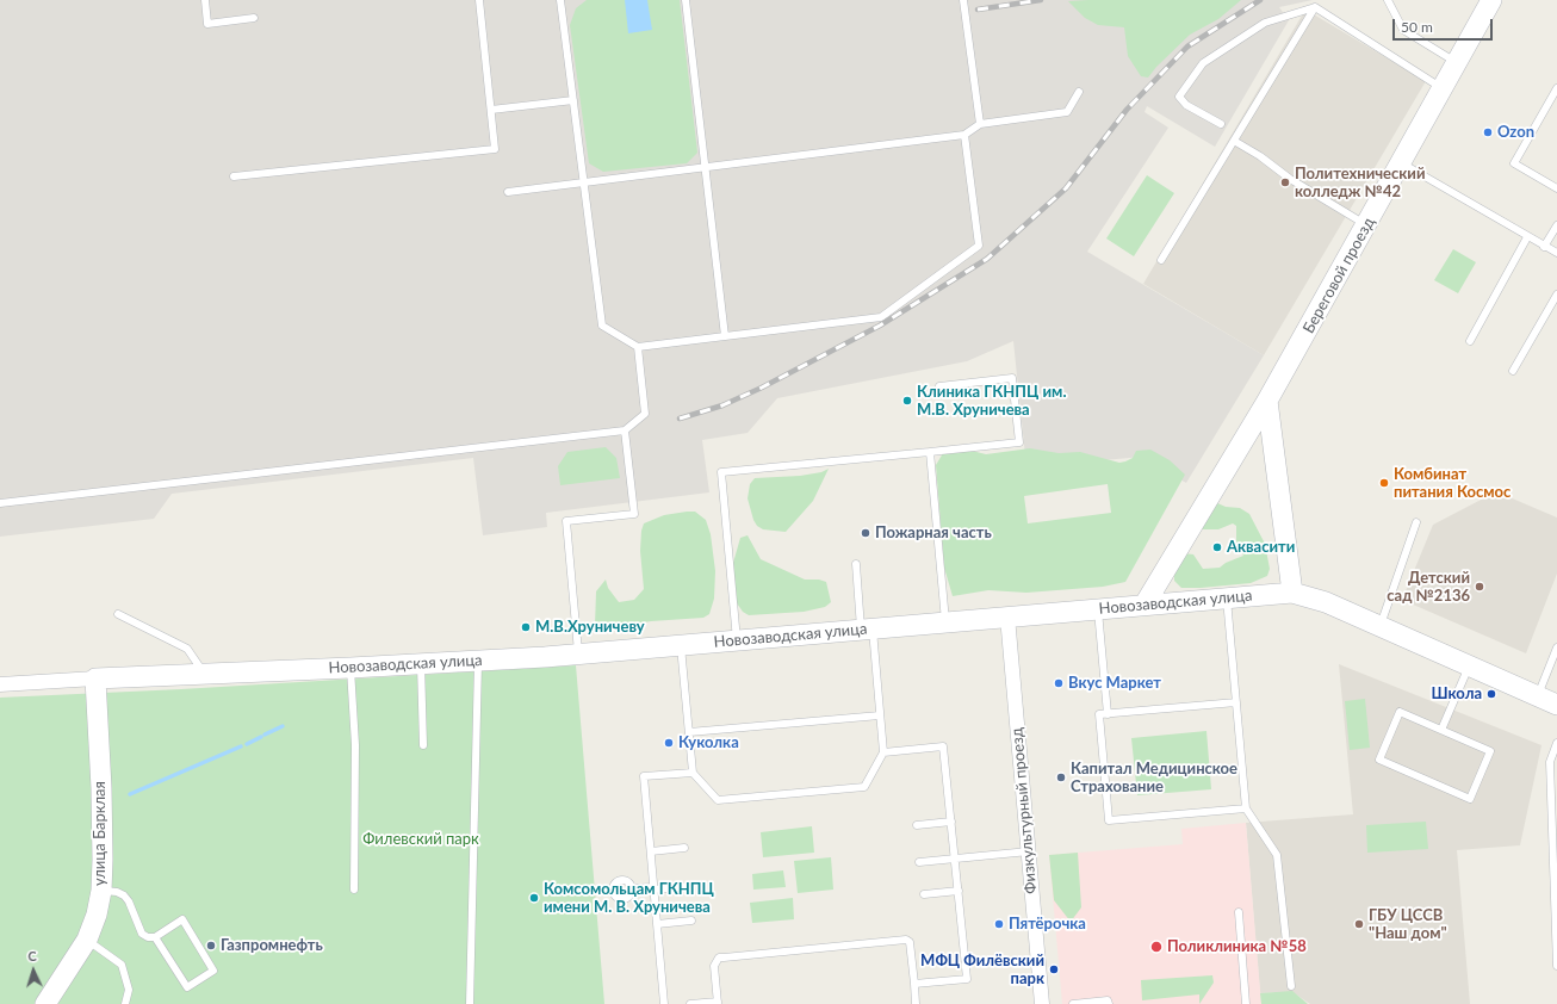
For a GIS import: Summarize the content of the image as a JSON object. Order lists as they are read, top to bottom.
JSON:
{
  "streets": {
    "street": [
      "Береговой проезд",
      "Новозаводская улица",
      "Физкультурный проезд",
      "улица Барклая"
    ]
  },
  "crossings": [
    ["Береговой проезд", "Новозаводская улица"],
    ["Новозаводская улица", "Физкультурный проезд"],
    ["Новозаводская улица", "улица Барклая"]
  ],
  "parks": ["Филевский парк"],
  "places": [
    "Ozon",
    "Политехнический колледж №42",
    "Клиника ГКНПЦ им. М.В. Хруничева",
    "Комбинат питания Космос",
    "Пожарная часть",
    "Аквасити",
    "Детский сад №2136",
    "М.В.Хруничеву",
    "Вкус Маркет",
    "Школа",
    "Куколка",
    "Капитал Медицинское Страхование",
    "Комсомольцам ГКНПЦ имени М. В. Хруничева",
    "Пятёрочка",
    "ГБУ ЦССВ \"Наш дом\"",
    "Газпромнефть",
    "Поликлиника №58",
    "МФЦ Филёвский парк"
  ],
  "scale_bar": "50 m",
  "north": "top"
}
